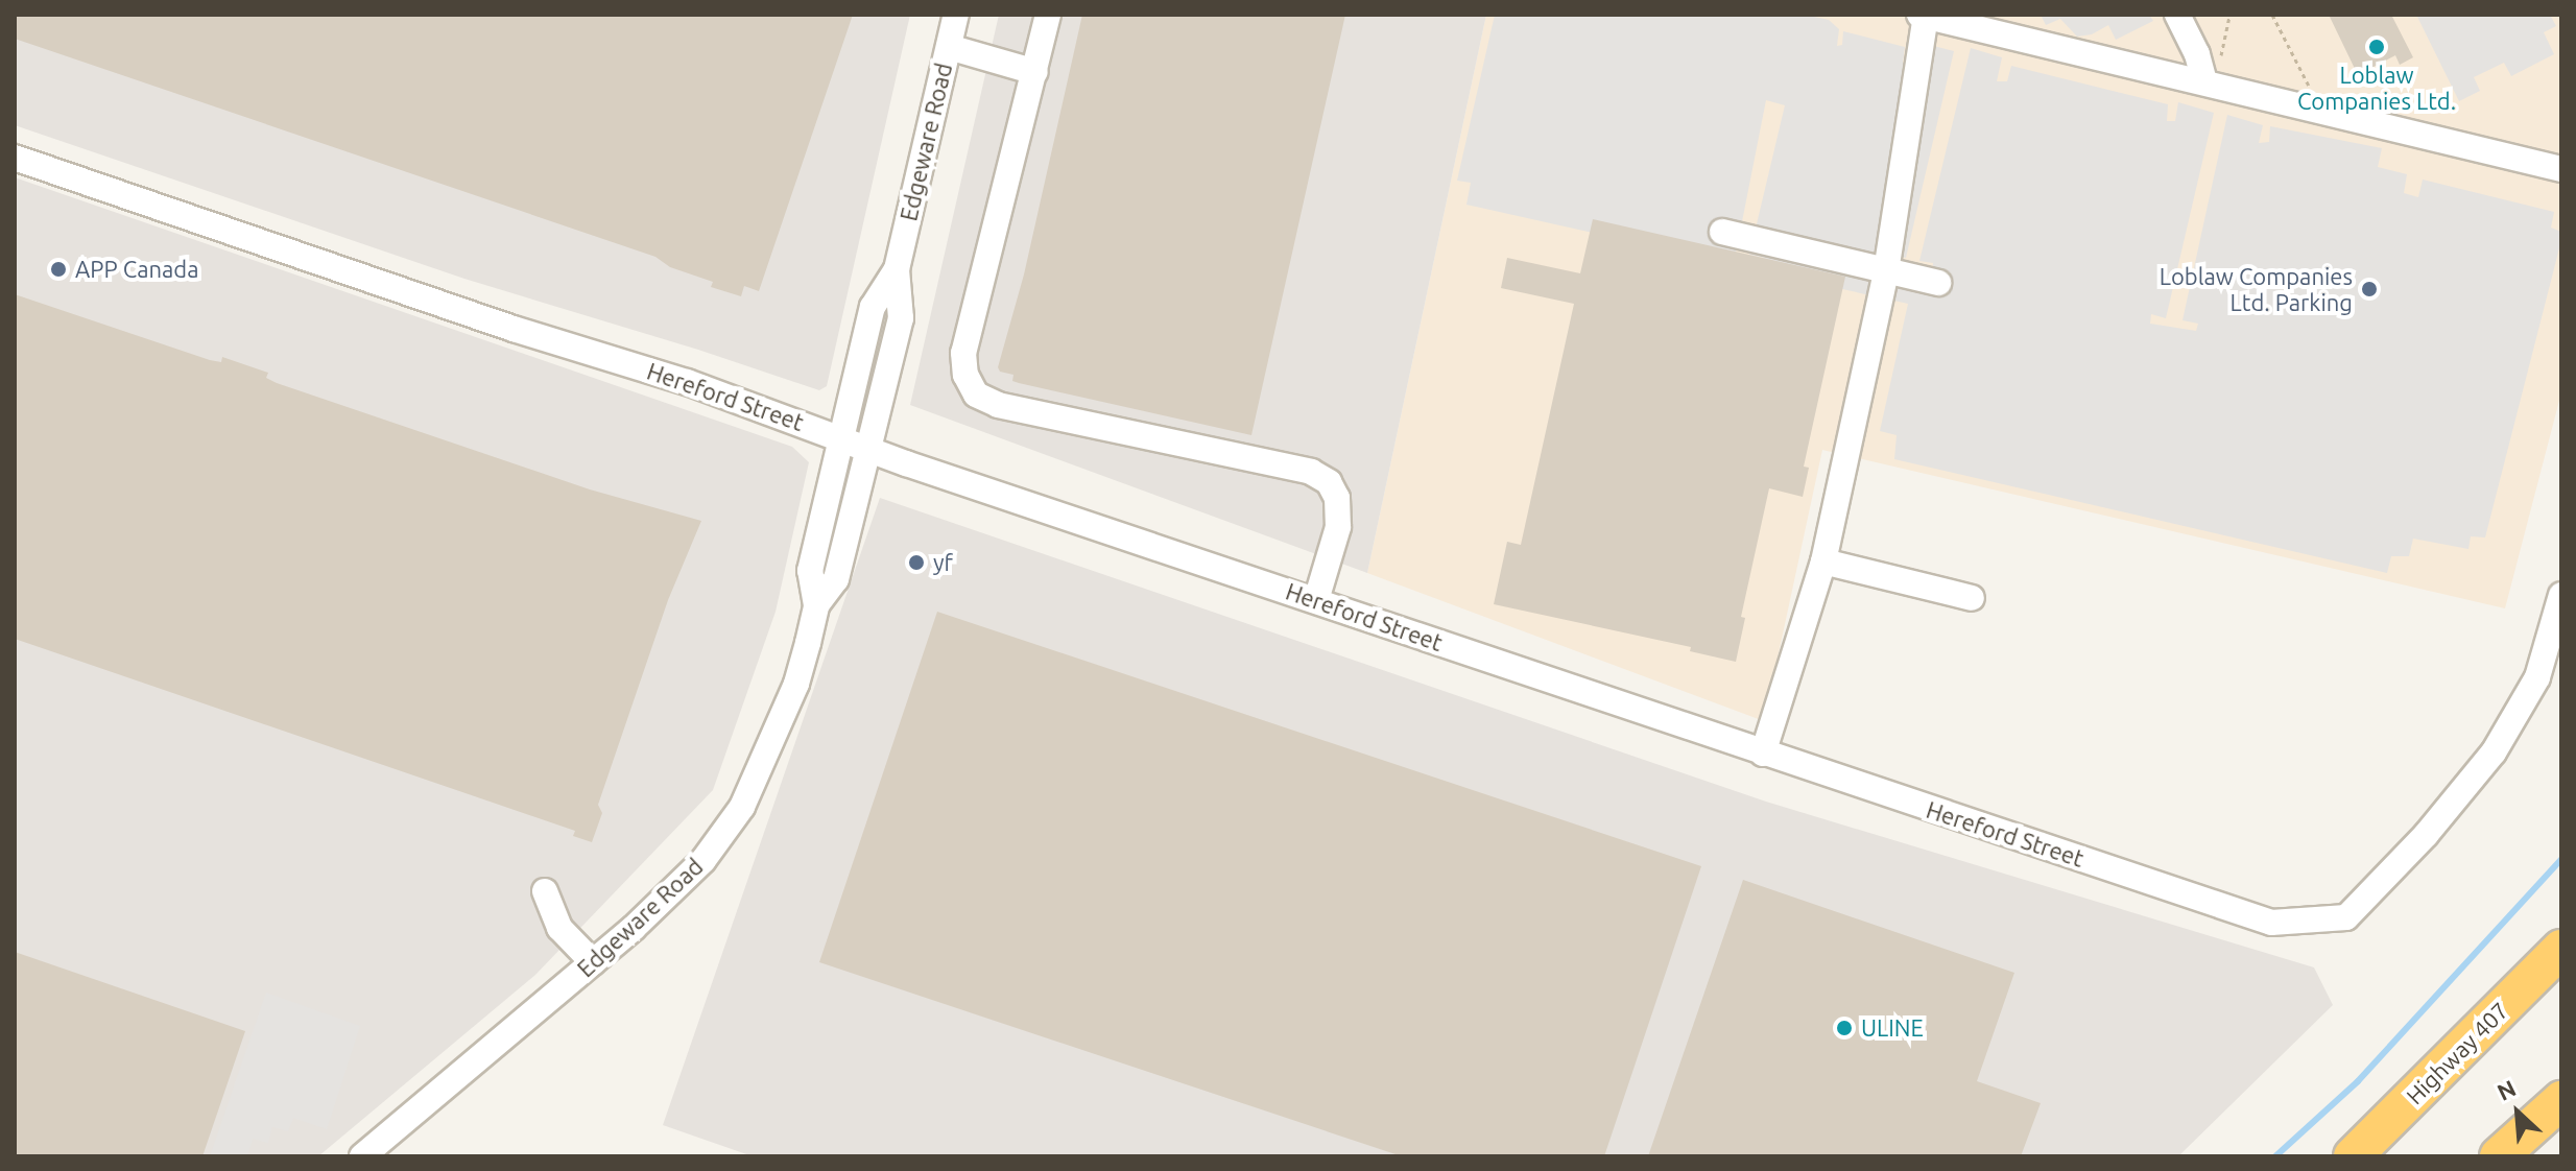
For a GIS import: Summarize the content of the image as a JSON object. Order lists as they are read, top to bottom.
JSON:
{
  "streets": {
    "highway": ["Highway 407"],
    "street": ["Edgeware Road", "Hereford Street"]
  },
  "crossings": [
    ["Edgeware Road", "Hereford Street"]
  ],
  "places": [
    "Loblaw Companies Ltd.",
    "APP Canada",
    "Loblaw Companies Ltd. Parking",
    "yf",
    "ULINE"
  ],
  "north": "top left"
}
